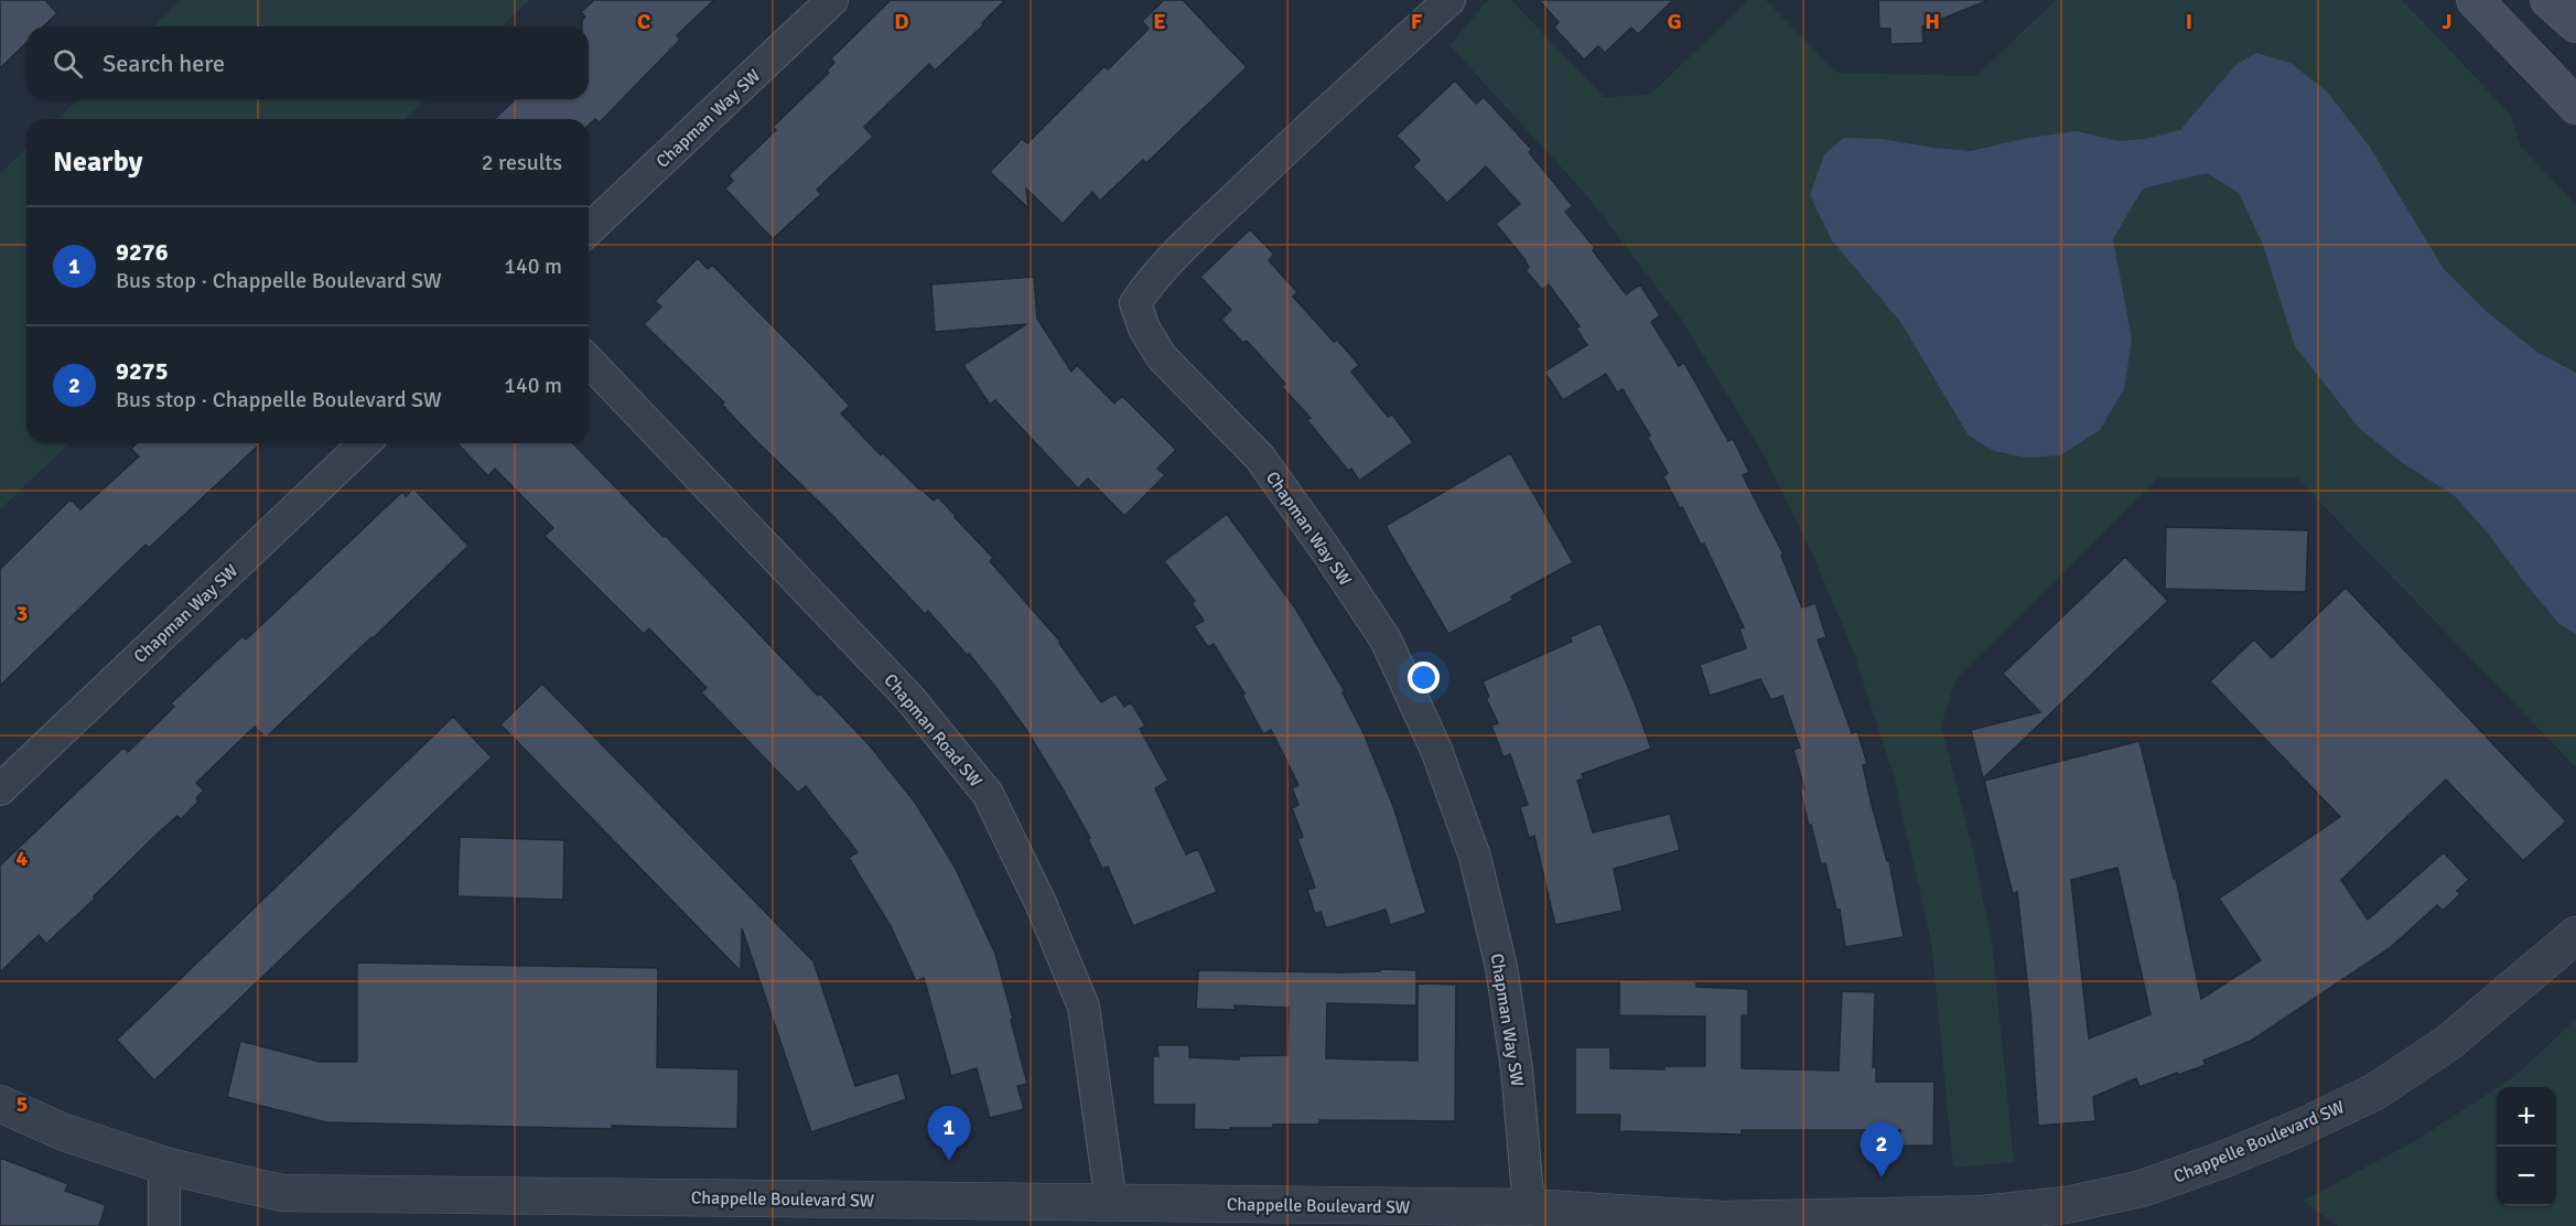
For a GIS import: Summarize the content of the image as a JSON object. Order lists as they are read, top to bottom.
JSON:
{
  "streets": {
    "street": ["Chapman Way SW", "Chapman Road SW", "Chappelle Boulevard SW"]
  },
  "crossings": [
    ["Chapman Way SW", "Chappelle Boulevard SW"],
    ["Chapman Road SW", "Chappelle Boulevard SW"]
  ],
  "page": {
    "search": "Search here",
    "heading": ["Nearby", "2 results"],
    "list": [
      {
        "mark": "1",
        "name": "9276",
        "note": "Bus stop · Chappelle Boulevard SW",
        "value": "140 m"
      },
      {
        "mark": "2",
        "name": "9275",
        "note": "Bus stop · Chappelle Boulevard SW",
        "value": "140 m"
      }
    ],
    "map_buttons": ["+", "−"],
    "pins": ["1", "2"]
  },
  "grid": {
    "columns": [
      "C",
      "D",
      "E",
      "F",
      "G",
      "H",
      "I",
      "J"
    ],
    "rows": ["3", "4", "5"]
  }
}
